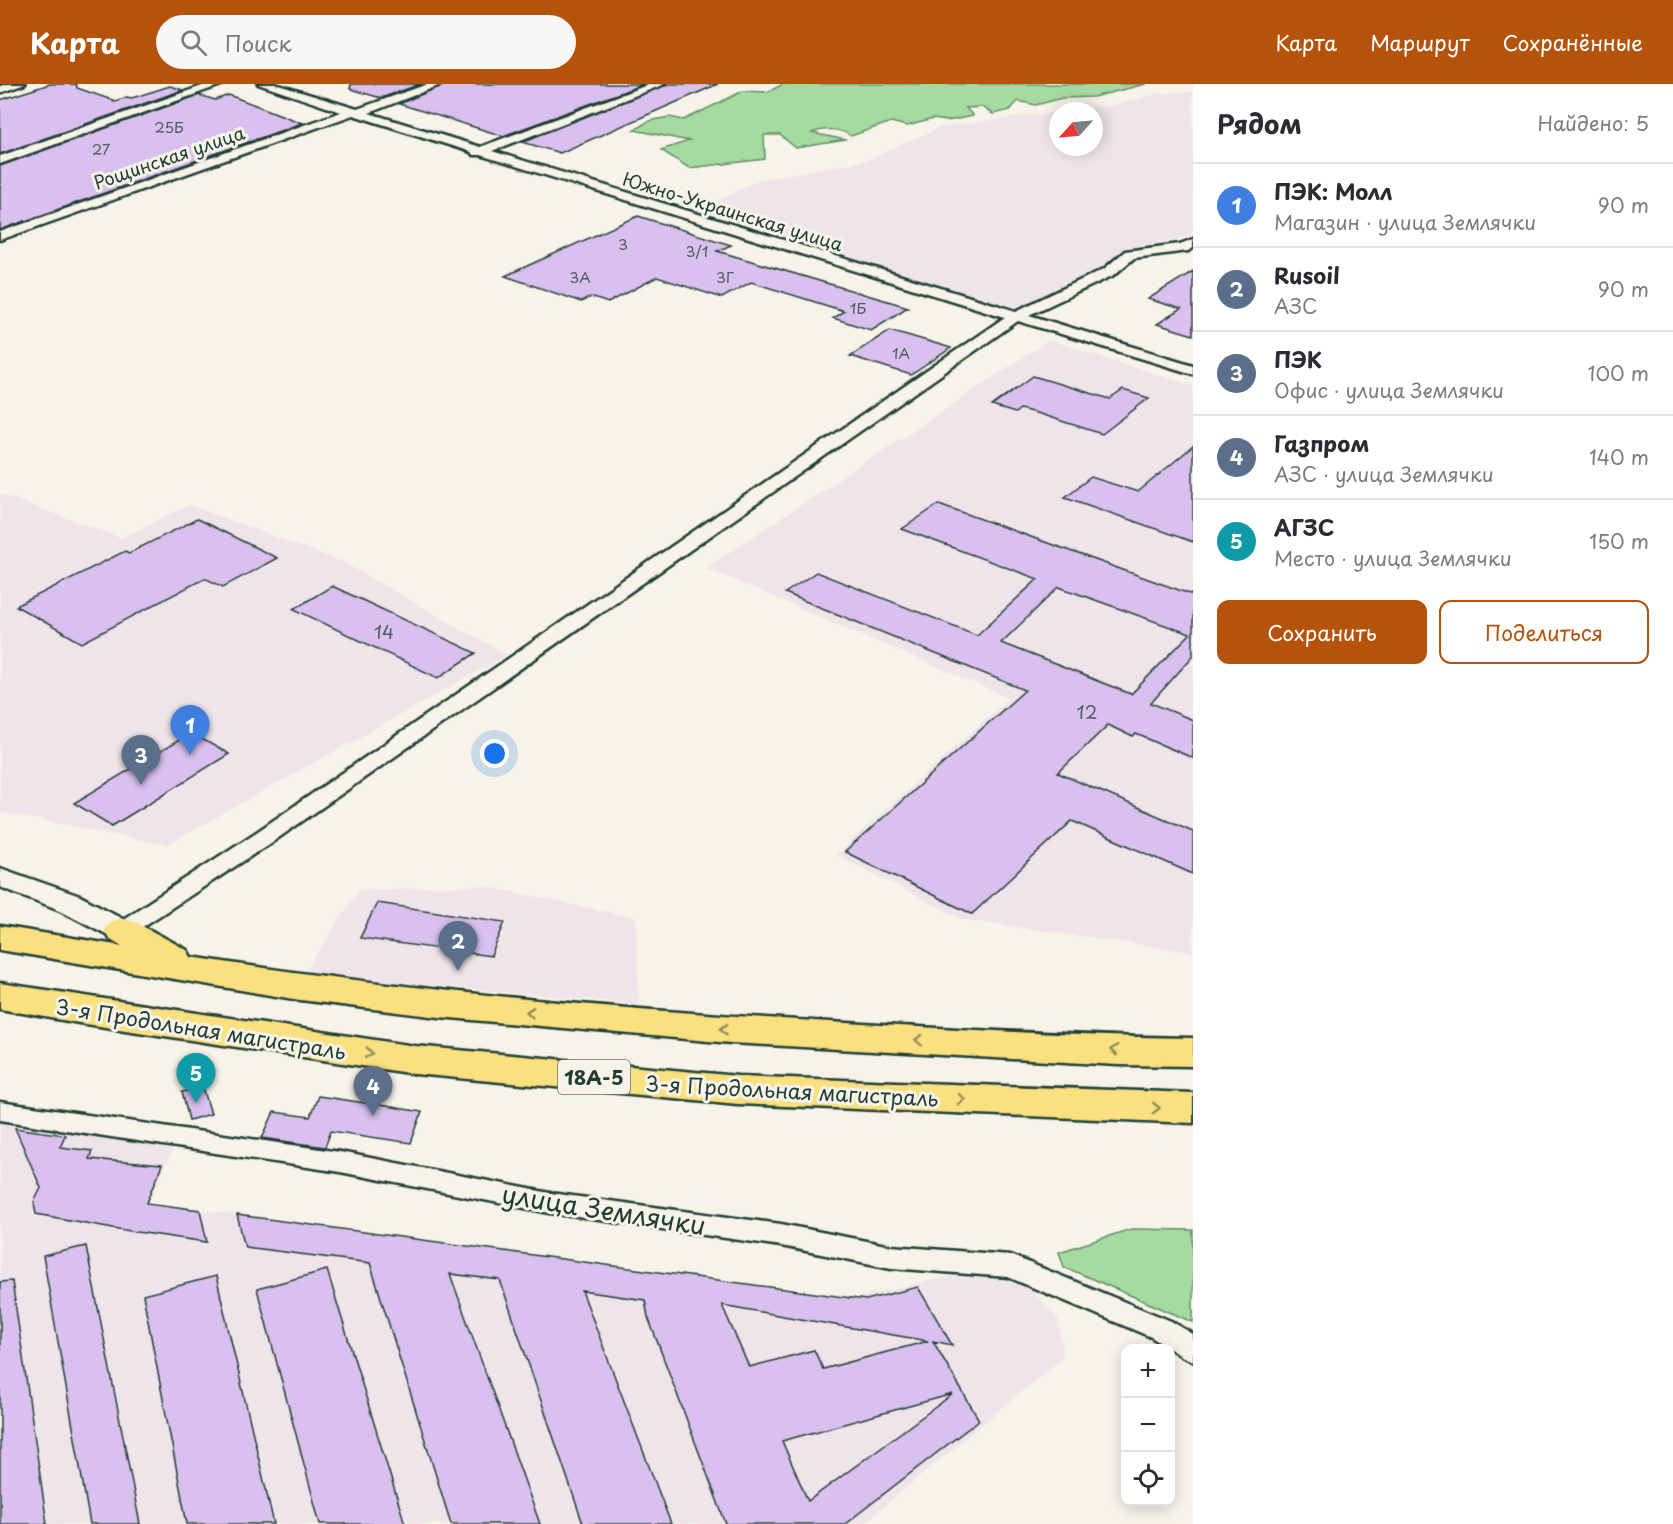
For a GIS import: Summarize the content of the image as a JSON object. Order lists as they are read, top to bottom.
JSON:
{
  "streets": {
    "highway": ["3-я Продольная магистраль", "18А-5"],
    "street": ["Рощинская улица", "Южно-Украинская улица", "улица Землячки"]
  },
  "crossings": [
    ["Рощинская улица", "Южно-Украинская улица"]
  ],
  "house_numbers": [
    "25Б",
    "27",
    "3",
    "3/1",
    "3А",
    "3Г",
    "1Б",
    "1А",
    "14",
    "12"
  ],
  "north": "bottom left",
  "page": {
    "header": "Карта",
    "search": "Поиск",
    "nav": ["Карта", "Маршрут", "Сохранённые"],
    "heading": ["Рядом", "Найдено: 5"],
    "list": [
      {
        "mark": "1",
        "name": "ПЭК: Молл",
        "note": "Магазин · улица Землячки",
        "value": "90 m"
      },
      {
        "mark": "2",
        "name": "Rusoil",
        "note": "АЗС",
        "value": "90 m"
      },
      {
        "mark": "3",
        "name": "ПЭК",
        "note": "Офис · улица Землячки",
        "value": "100 m"
      },
      {
        "mark": "4",
        "name": "Газпром",
        "note": "АЗС · улица Землячки",
        "value": "140 m"
      },
      {
        "mark": "5",
        "name": "АГЗС",
        "note": "Место · улица Землячки",
        "value": "150 m"
      }
    ],
    "buttons": ["Сохранить", "Поделиться"],
    "pins": [
      "1",
      "3",
      "2",
      "5",
      "4"
    ],
    "map_buttons": ["+", "−"]
  }
}
